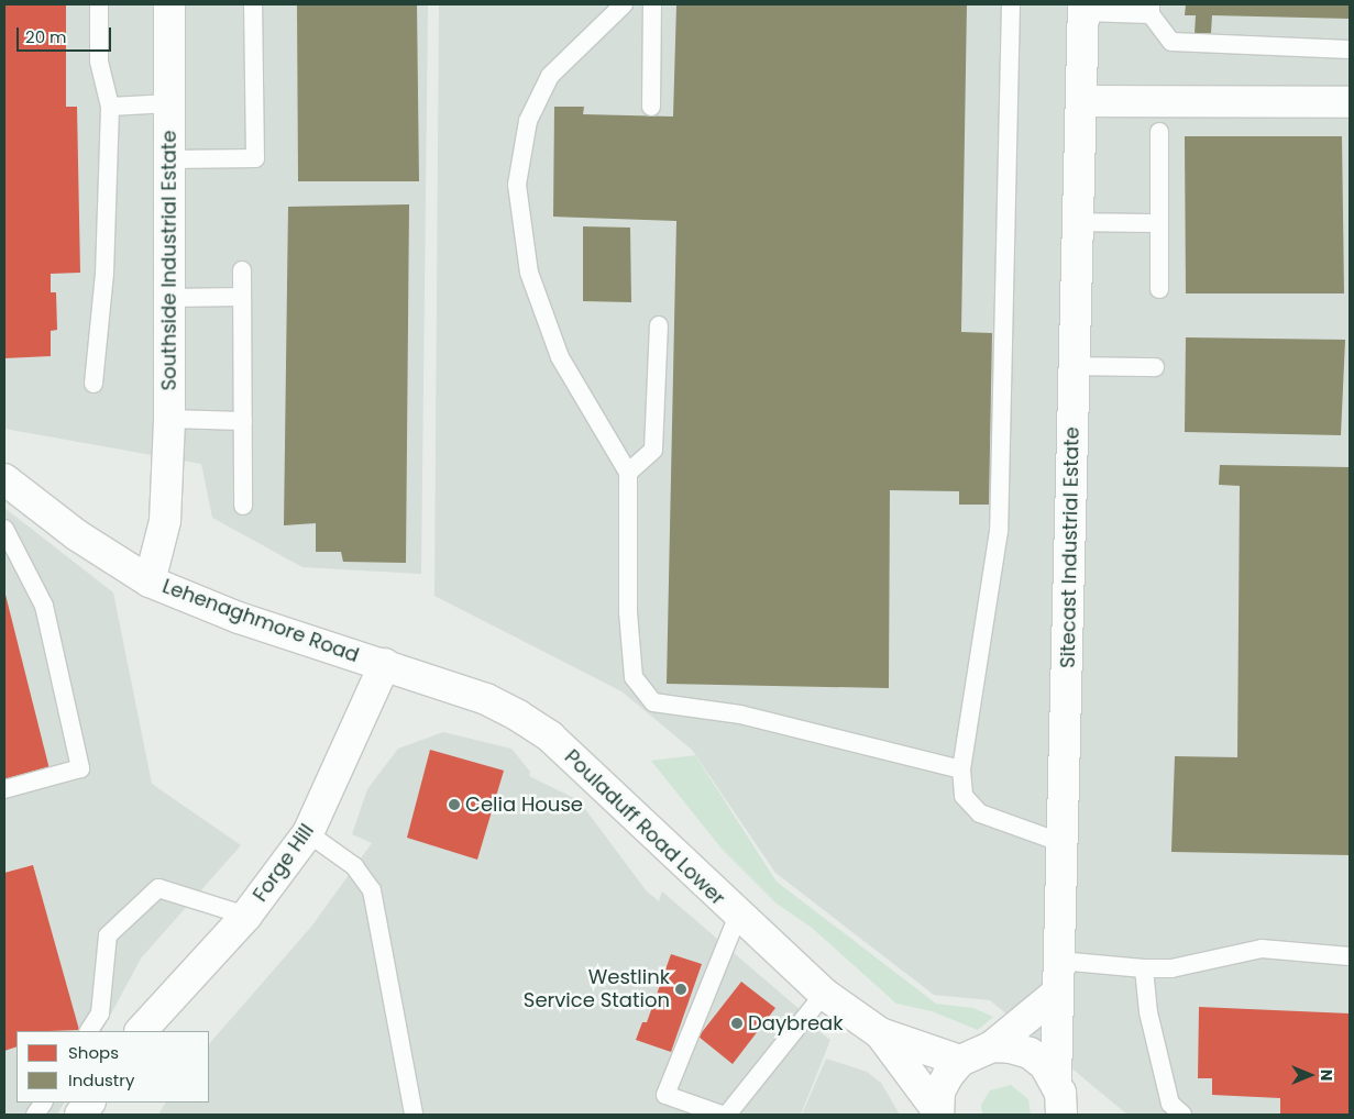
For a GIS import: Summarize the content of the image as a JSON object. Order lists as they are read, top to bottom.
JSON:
{
  "streets": {
    "street": [
      "Southside Industrial Estate",
      "Sitecast Industrial Estate",
      "Lehenaghmore Road",
      "Pouladuff Road Lower",
      "Forge Hill"
    ]
  },
  "crossings": [
    ["Southside Industrial Estate", "Lehenaghmore Road"],
    ["Lehenaghmore Road", "Pouladuff Road Lower"],
    ["Lehenaghmore Road", "Forge Hill"],
    ["Pouladuff Road Lower", "Forge Hill"]
  ],
  "places": ["Celia House", "Westlink Service Station", "Daybreak"],
  "legend": ["Shops", "Industry"],
  "scale_bar": "20 m",
  "north": "right"
}
